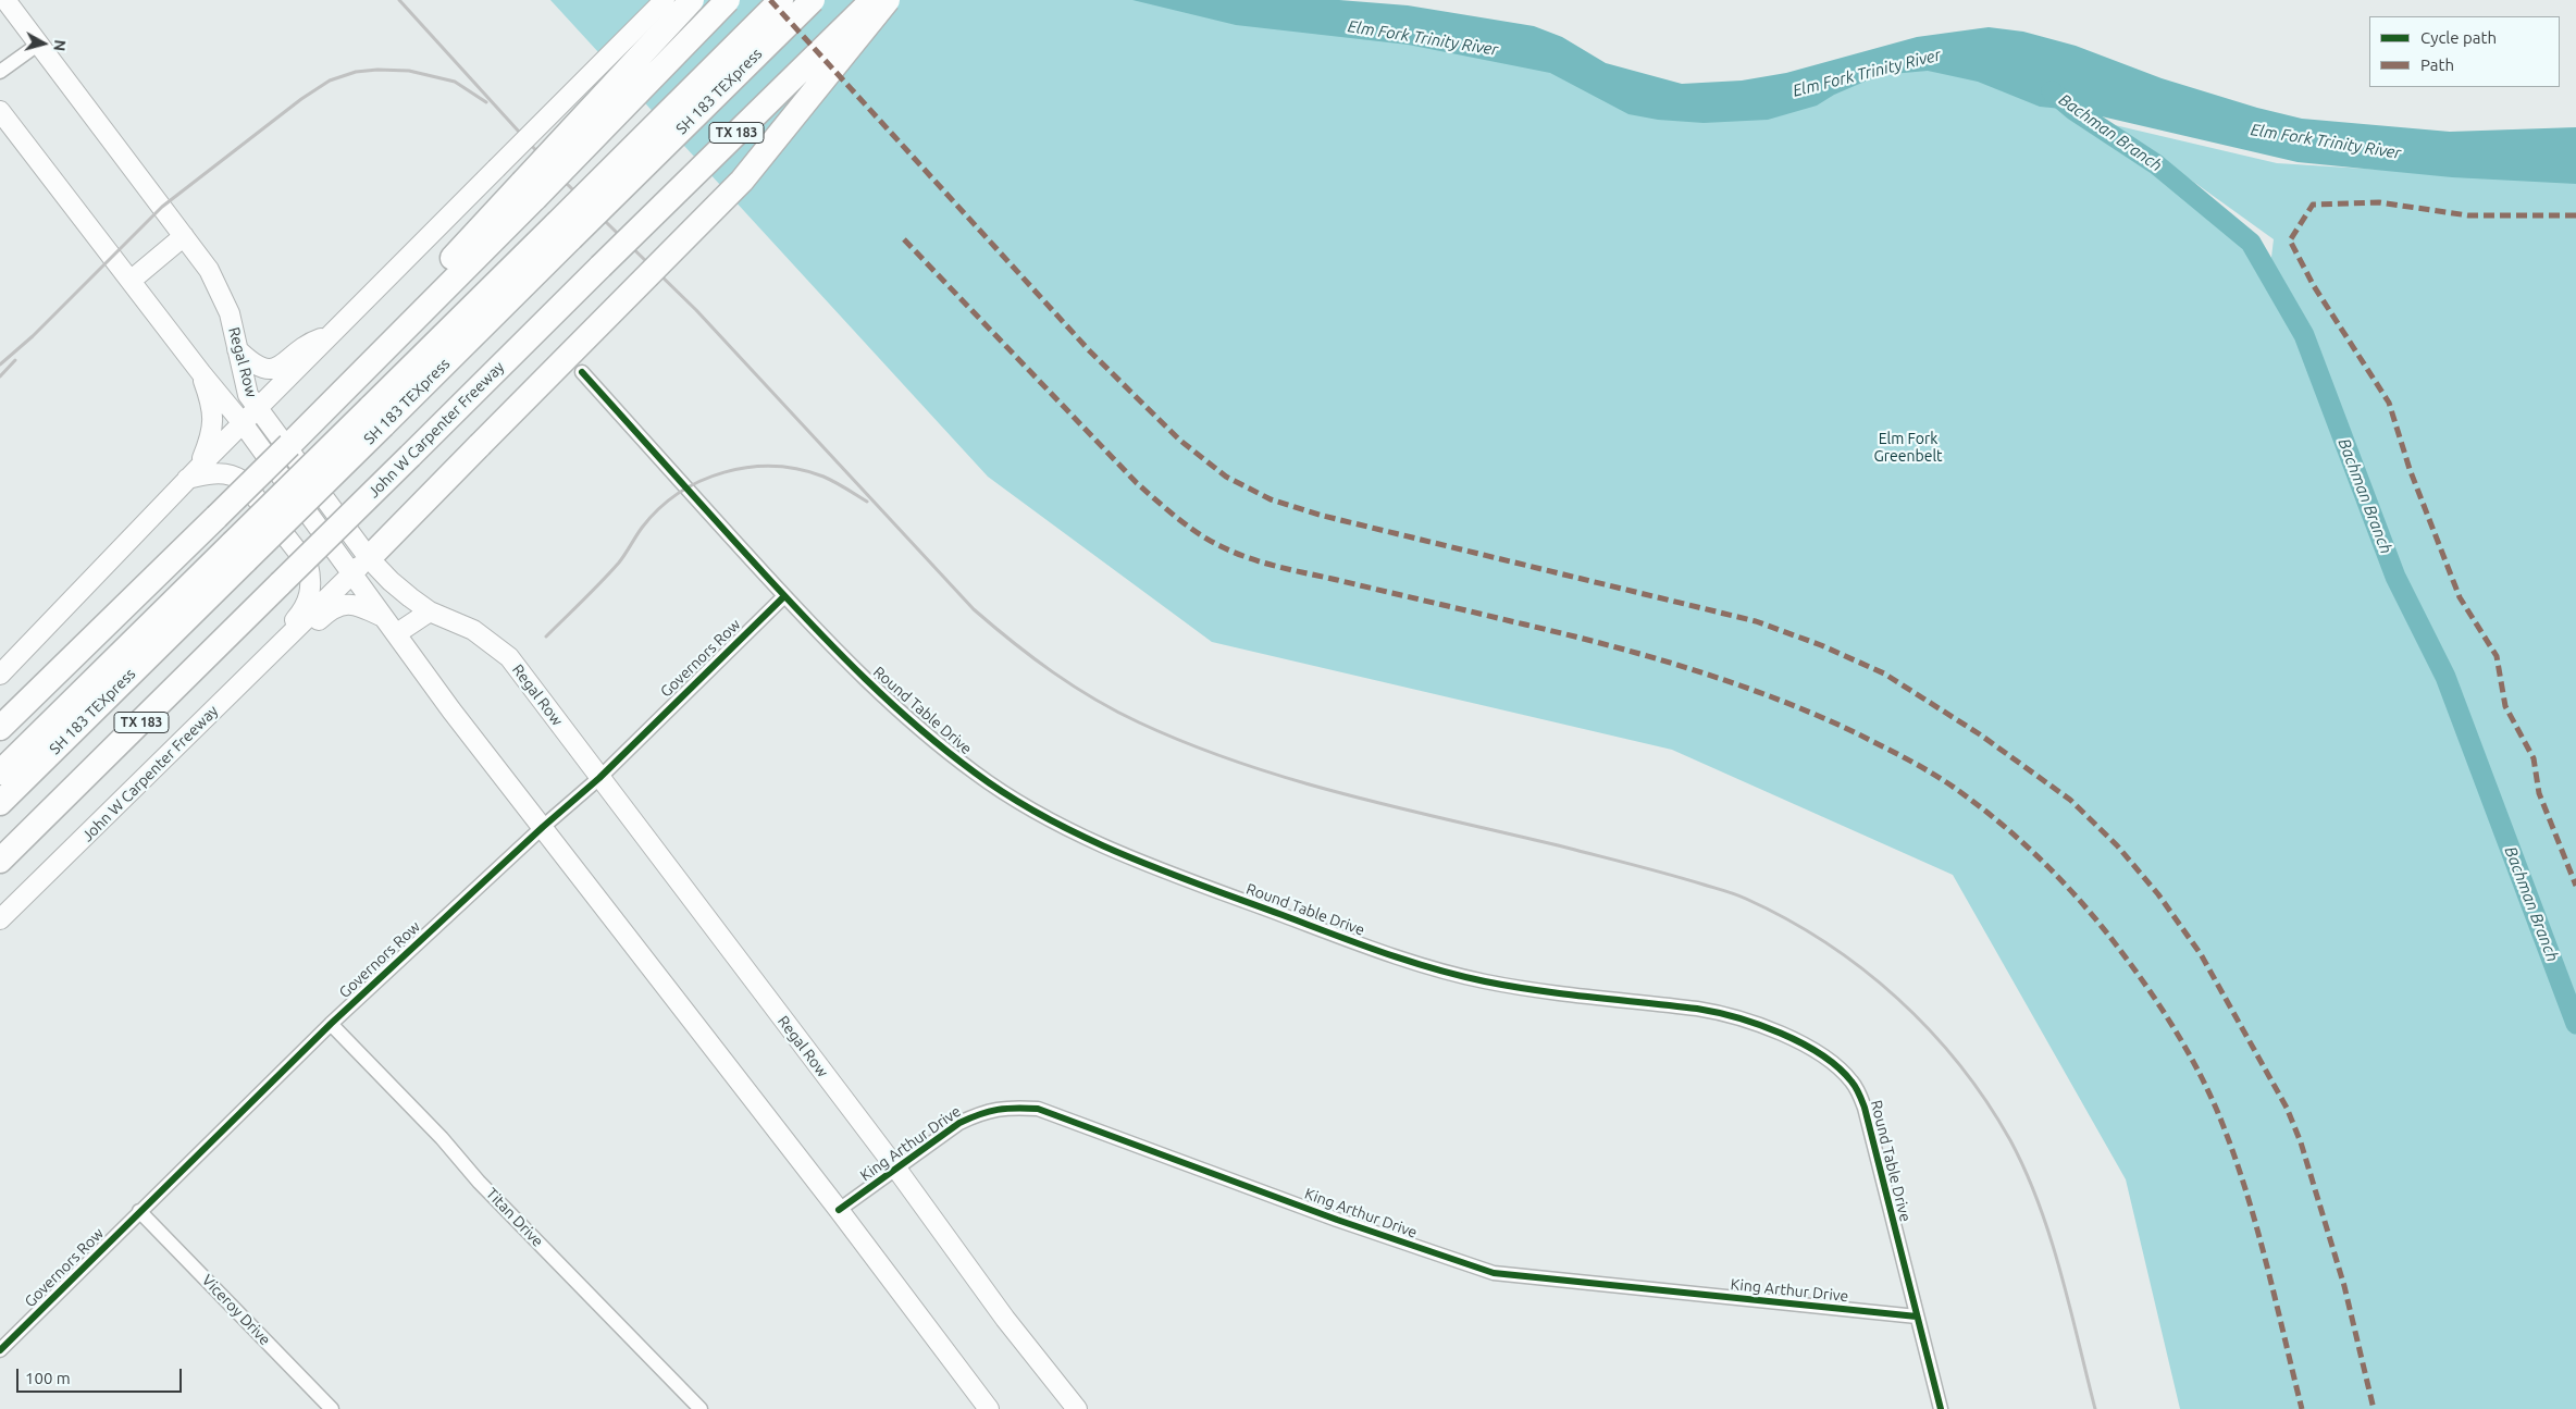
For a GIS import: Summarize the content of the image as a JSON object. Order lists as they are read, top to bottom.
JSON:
{
  "streets": {
    "highway": ["SH 183 TEXpress", "TX 183", "John W Carpenter Freeway"],
    "main road": ["Regal Row"],
    "street": [
      "Governors Row",
      "Round Table Drive",
      "King Arthur Drive",
      "Titan Drive",
      "Viceroy Drive"
    ]
  },
  "crossings": [
    ["Regal Row", "John W Carpenter Freeway"],
    ["Regal Row", "Governors Row"],
    ["Regal Row", "King Arthur Drive"],
    ["Governors Row", "Round Table Drive"],
    ["Governors Row", "Titan Drive"],
    ["Governors Row", "Viceroy Drive"],
    ["Round Table Drive", "King Arthur Drive"]
  ],
  "water": ["Elm Fork Trinity River", "Bachman Branch"],
  "parks": ["Elm Fork Greenbelt"],
  "legend": ["Cycle path", "Path"],
  "scale_bar": "100 m",
  "north": "right"
}
